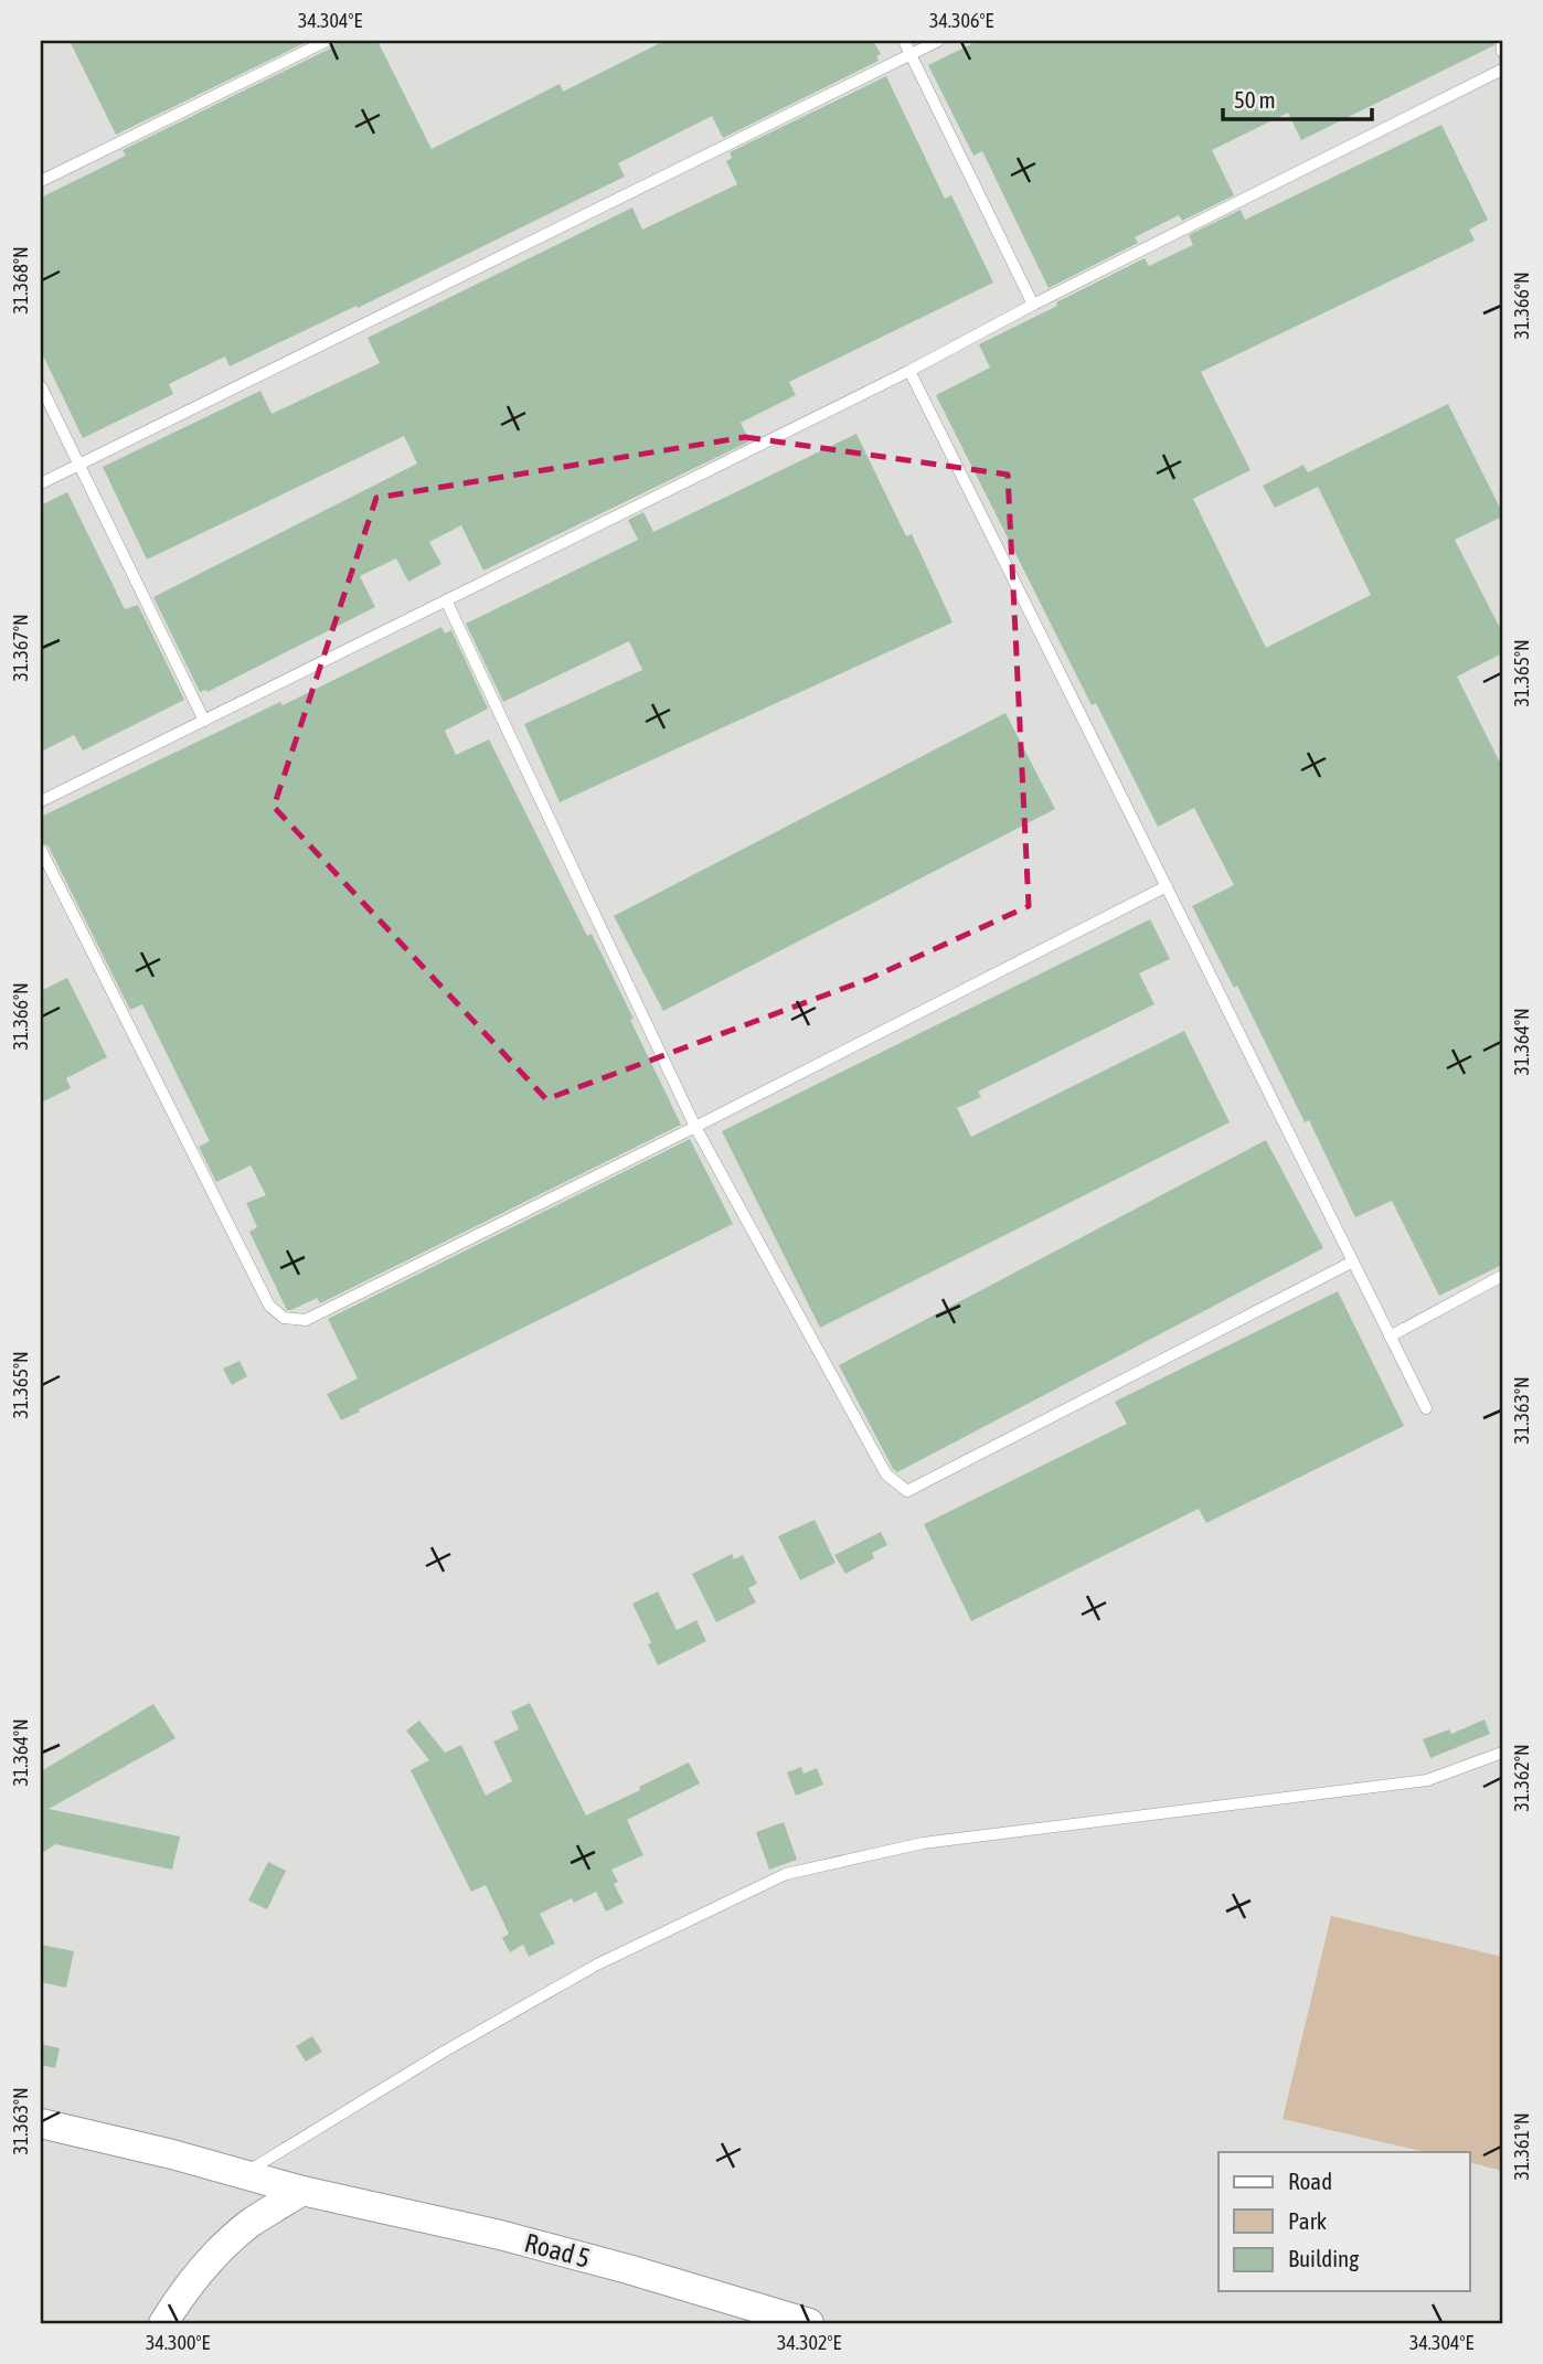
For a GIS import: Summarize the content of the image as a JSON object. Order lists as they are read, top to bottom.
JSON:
{
  "streets": {
    "main road": ["Road 5"]
  },
  "legend": ["Road", "Park", "Building"],
  "scale_bar": "50 m",
  "coordinates": [
    "34.304°E",
    "34.306°E",
    "31.368°N",
    "31.366°N",
    "31.367°N",
    "31.365°N",
    "31.364°N",
    "31.363°N",
    "31.362°N",
    "31.361°N",
    "34.300°E",
    "34.302°E"
  ]
}
